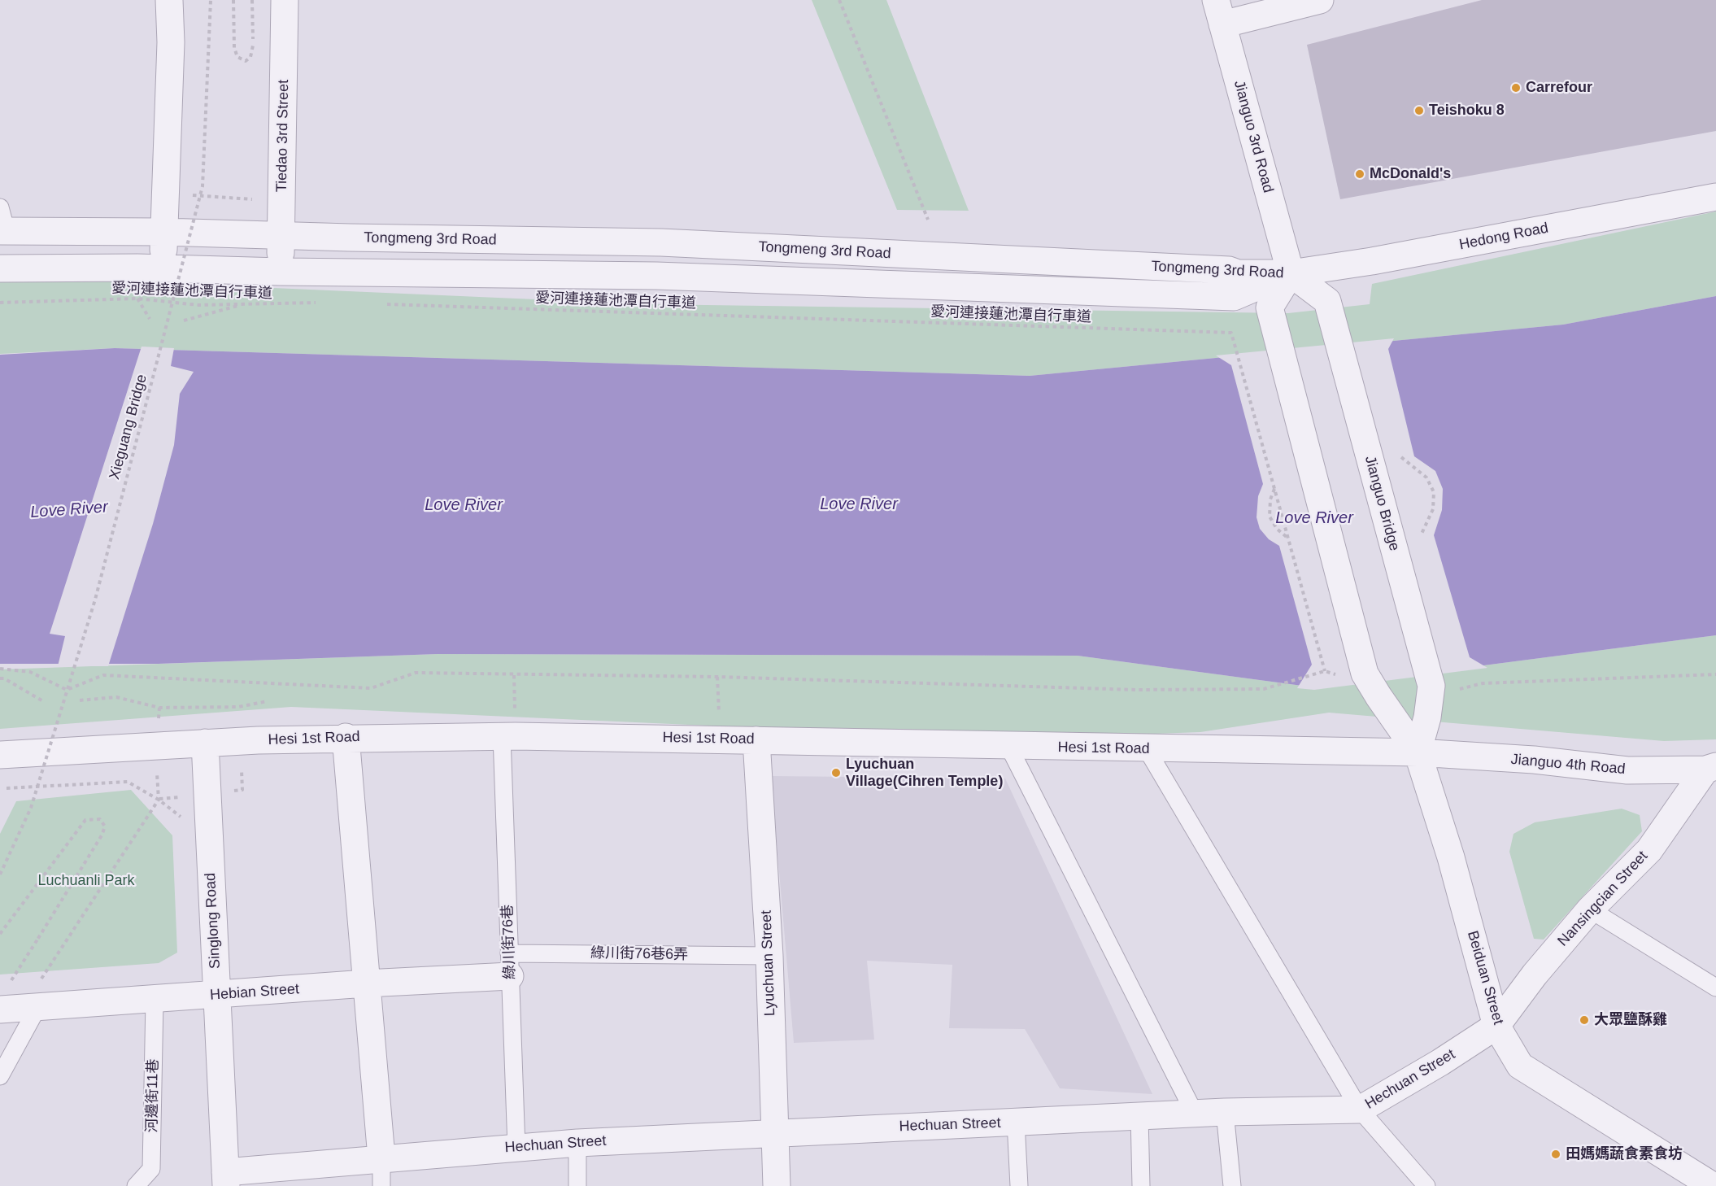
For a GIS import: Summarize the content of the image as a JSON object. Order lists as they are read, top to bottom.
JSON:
{
  "streets": {
    "street": [
      "Tiedao 3rd Street",
      "Jianguo 3rd Road",
      "Hedong Road",
      "Tongmeng 3rd Road",
      "Jianguo Bridge",
      "Hesi 1st Road",
      "Jianguo 4th Road",
      "Nansingcian Street",
      "Singlong Road",
      "Lyuchuan Street",
      "Beiduan Street",
      "Hebian Street",
      "Hechuan Street"
    ],
    "lane": ["綠川街76巷", "綠川街76巷6弄", "河邊街11巷"],
    "path": ["愛河連接蓮池潭自行車道", "Xieguang Bridge"]
  },
  "crossings": [
    ["Tiedao 3rd Street", "Tongmeng 3rd Road"],
    ["Jianguo 3rd Road", "Hedong Road"],
    ["Jianguo 3rd Road", "Tongmeng 3rd Road"],
    ["Jianguo 3rd Road", "Jianguo Bridge"],
    ["Hedong Road", "Tongmeng 3rd Road"],
    ["Hedong Road", "Jianguo Bridge"],
    ["Tongmeng 3rd Road", "Jianguo Bridge"],
    ["Hesi 1st Road", "Jianguo 4th Road"],
    ["Hesi 1st Road", "Singlong Road"],
    ["Hesi 1st Road", "綠川街76巷"],
    ["Hesi 1st Road", "Lyuchuan Street"],
    ["Hesi 1st Road", "Beiduan Street"],
    ["Jianguo 4th Road", "Nansingcian Street"],
    ["Jianguo 4th Road", "Beiduan Street"],
    ["Nansingcian Street", "Beiduan Street"],
    ["Nansingcian Street", "Hechuan Street"],
    ["Singlong Road", "Hebian Street"],
    ["Singlong Road", "Hechuan Street"],
    ["綠川街76巷", "綠川街76巷6弄"],
    ["綠川街76巷", "Hebian Street"],
    ["綠川街76巷", "Hechuan Street"],
    ["綠川街76巷6弄", "Lyuchuan Street"],
    ["綠川街76巷6弄", "Hebian Street"],
    ["Lyuchuan Street", "Hechuan Street"],
    ["Beiduan Street", "Hechuan Street"],
    ["Hebian Street", "河邊街11巷"]
  ],
  "water": ["Love River"],
  "parks": ["Luchuanli Park"],
  "places": [
    "Carrefour",
    "Teishoku 8",
    "McDonald's",
    "Lyuchuan Village(Cihren Temple)",
    "大眾鹽酥雞",
    "田媽媽蔬食素食坊"
  ]
}
